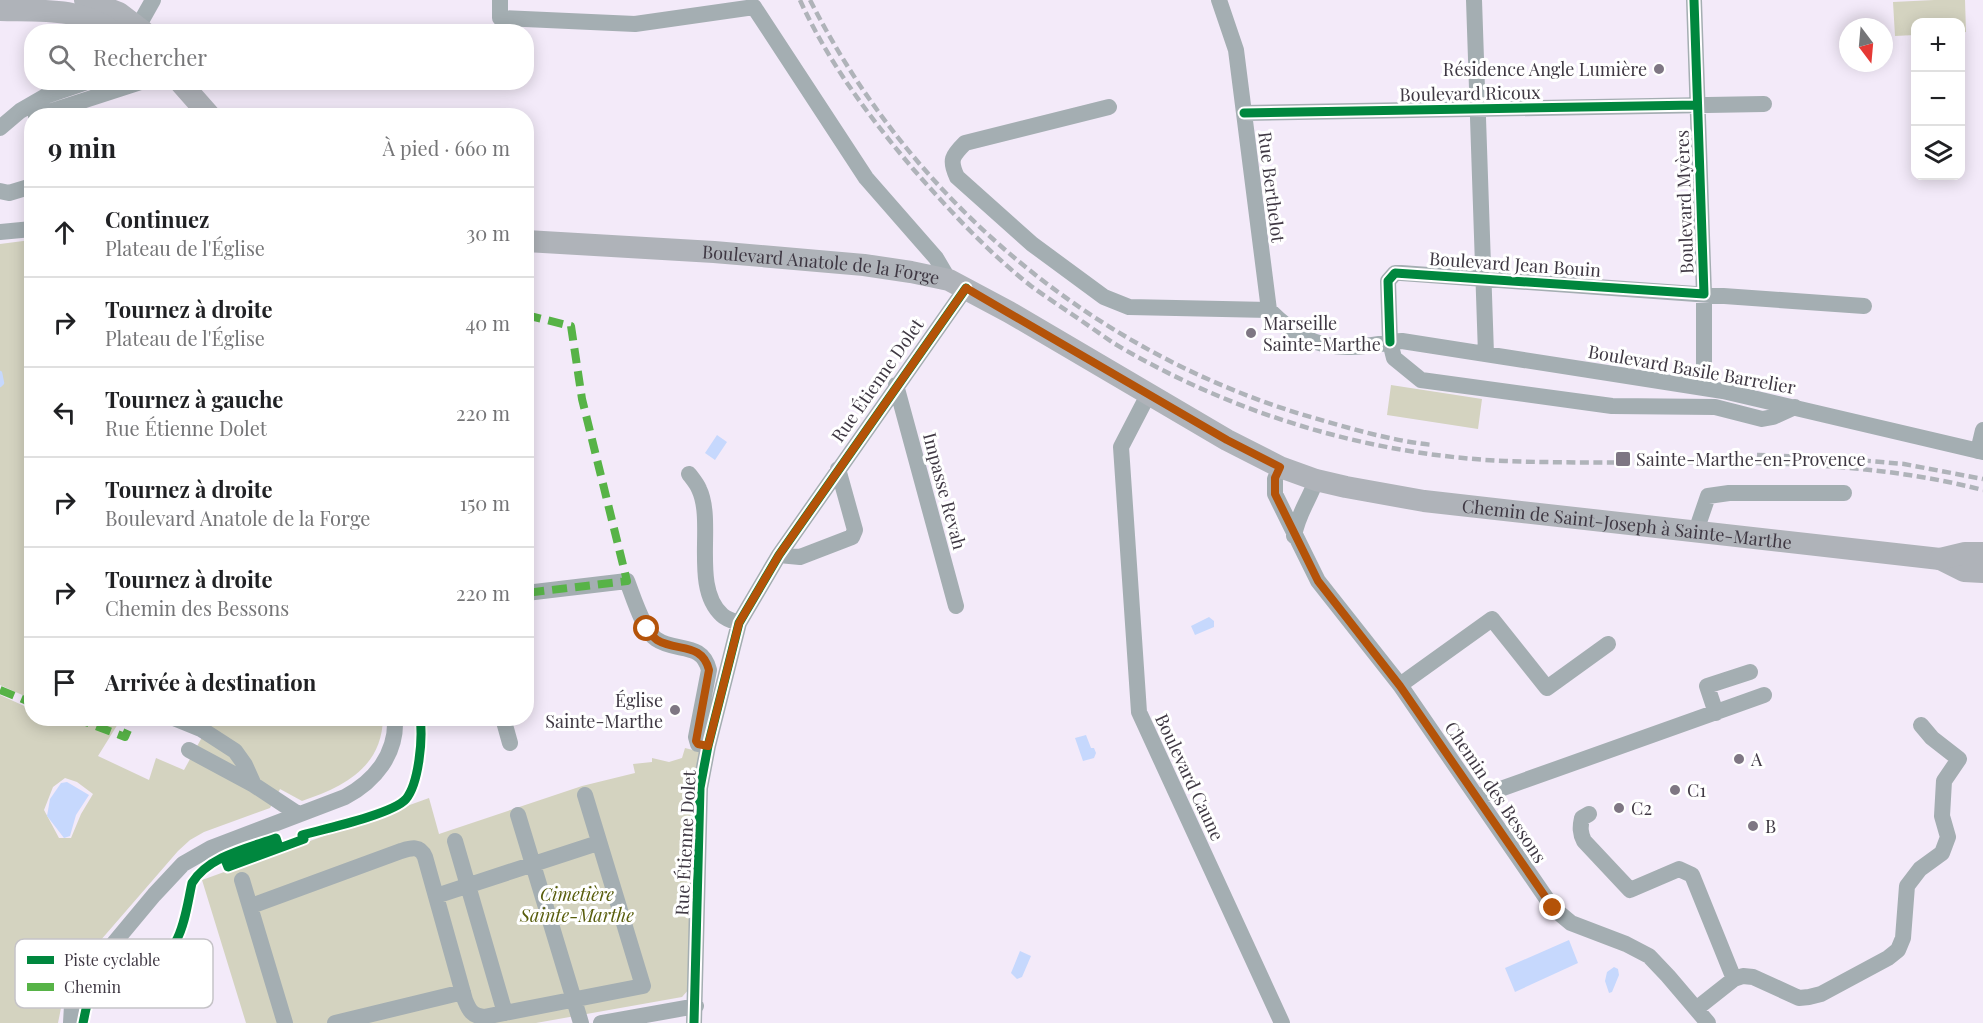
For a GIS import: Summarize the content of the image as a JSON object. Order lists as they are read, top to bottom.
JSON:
{
  "streets": {
    "main road": ["Boulevard Anatole de la Forge", "Chemin de Saint-Joseph à Sainte-Marthe"],
    "street": [
      "Boulevard Ricoux",
      "Rue Berthelot",
      "Boulevard Myères",
      "Boulevard Jean Bouin",
      "Boulevard Basile Barrelier",
      "Rue Étienne Dolet",
      "Impasse Revah",
      "Boulevard Caune",
      "Chemin des Bessons"
    ]
  },
  "crossings": [
    ["Boulevard Ricoux", "Rue Berthelot"],
    ["Boulevard Ricoux", "Boulevard Myères"],
    ["Rue Berthelot", "Boulevard Basile Barrelier"],
    ["Boulevard Myères", "Boulevard Jean Bouin"],
    ["Boulevard Myères", "Boulevard Basile Barrelier"],
    ["Boulevard Jean Bouin", "Boulevard Basile Barrelier"],
    ["Boulevard Anatole de la Forge", "Rue Étienne Dolet"],
    ["Boulevard Anatole de la Forge", "Chemin de Saint-Joseph à Sainte-Marthe"],
    ["Boulevard Anatole de la Forge", "Boulevard Caune"],
    ["Boulevard Anatole de la Forge", "Chemin des Bessons"],
    ["Rue Étienne Dolet", "Impasse Revah"]
  ],
  "parks": ["Cimetière Sainte-Marthe"],
  "places": {
    "other": [
      "Résidence Angle Lumière",
      "Marseille Sainte-Marthe",
      "Église Sainte-Marthe",
      "A",
      "C1",
      "C2",
      "B"
    ],
    "transit": ["Sainte-Marthe-en-Provence"]
  },
  "legend": ["Piste cyclable", "Chemin"],
  "north": "bottom",
  "page": {
    "map_buttons": ["+", "−"],
    "search": "Rechercher",
    "heading": ["9 min", "À pied · 660 m"],
    "list": [
      ["Continuez", "Plateau de l'Église", "30 m"],
      ["Tournez à droite", "Plateau de l'Église", "40 m"],
      ["Tournez à gauche", "Rue Étienne Dolet", "220 m"],
      ["Tournez à droite", "Boulevard Anatole de la Forge", "150 m"],
      ["Tournez à droite", "Chemin des Bessons", "220 m"],
      "Arrivée à destination"
    ]
  }
}
